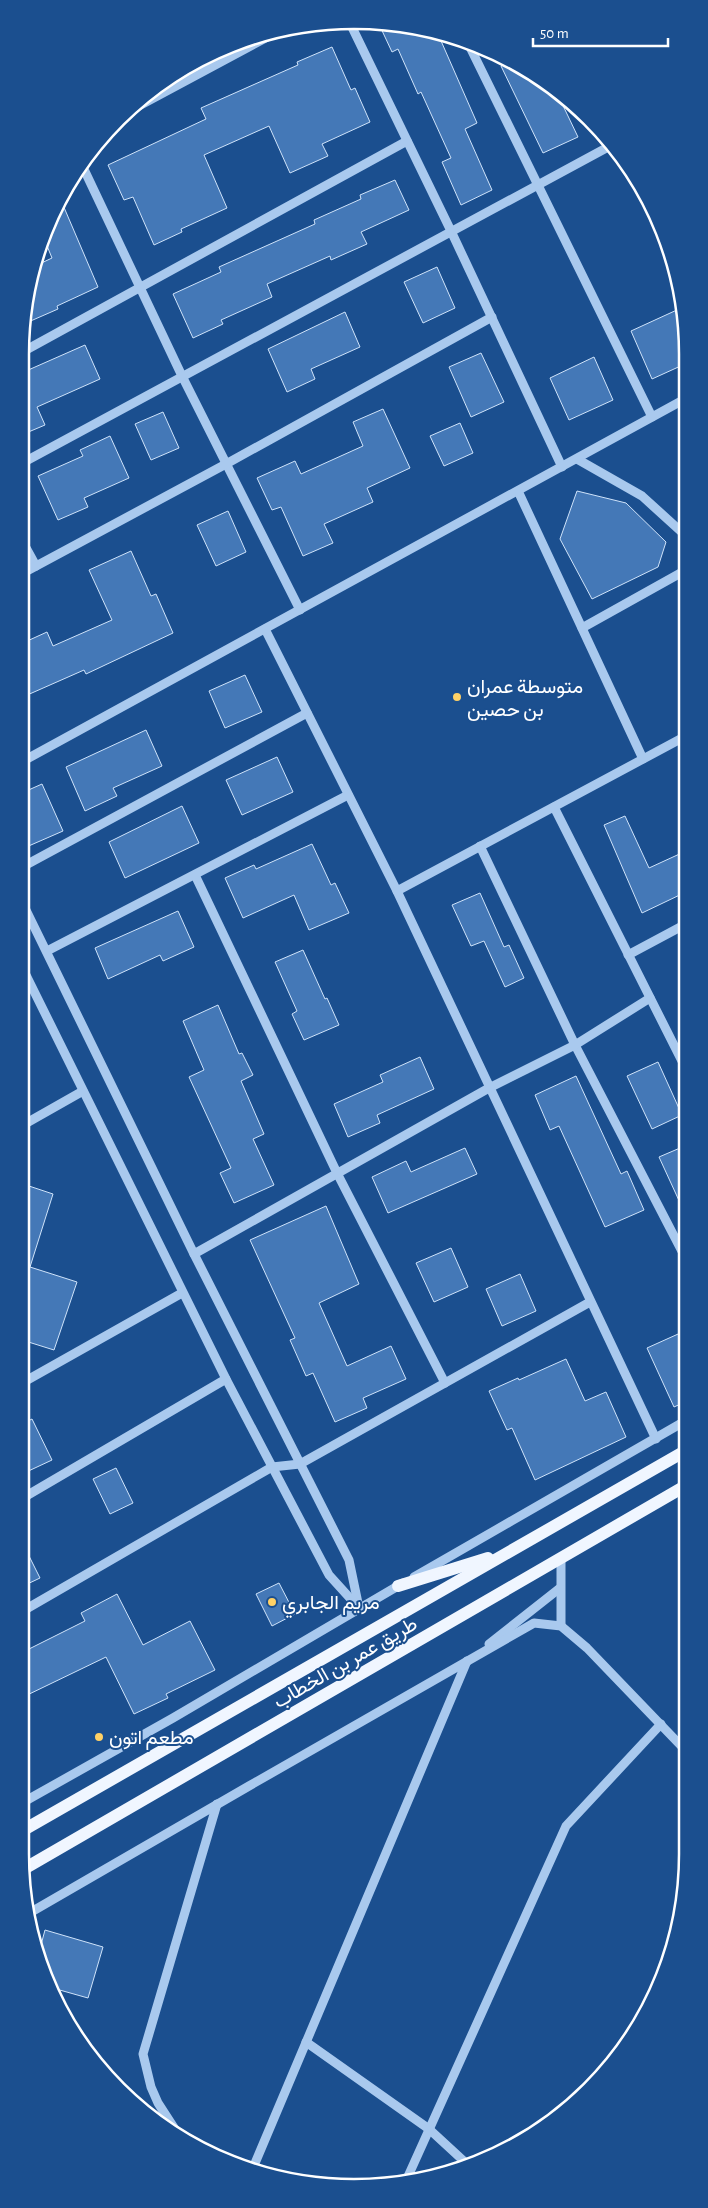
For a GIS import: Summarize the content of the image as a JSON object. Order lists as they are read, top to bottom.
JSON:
{
  "streets": {
    "main road": ["طريق عمر بن الخطاب"]
  },
  "places": ["متوسطة عمران بن حصين", "مريم الجابري", "مطعم اتون"],
  "scale_bar": "50 m"
}
